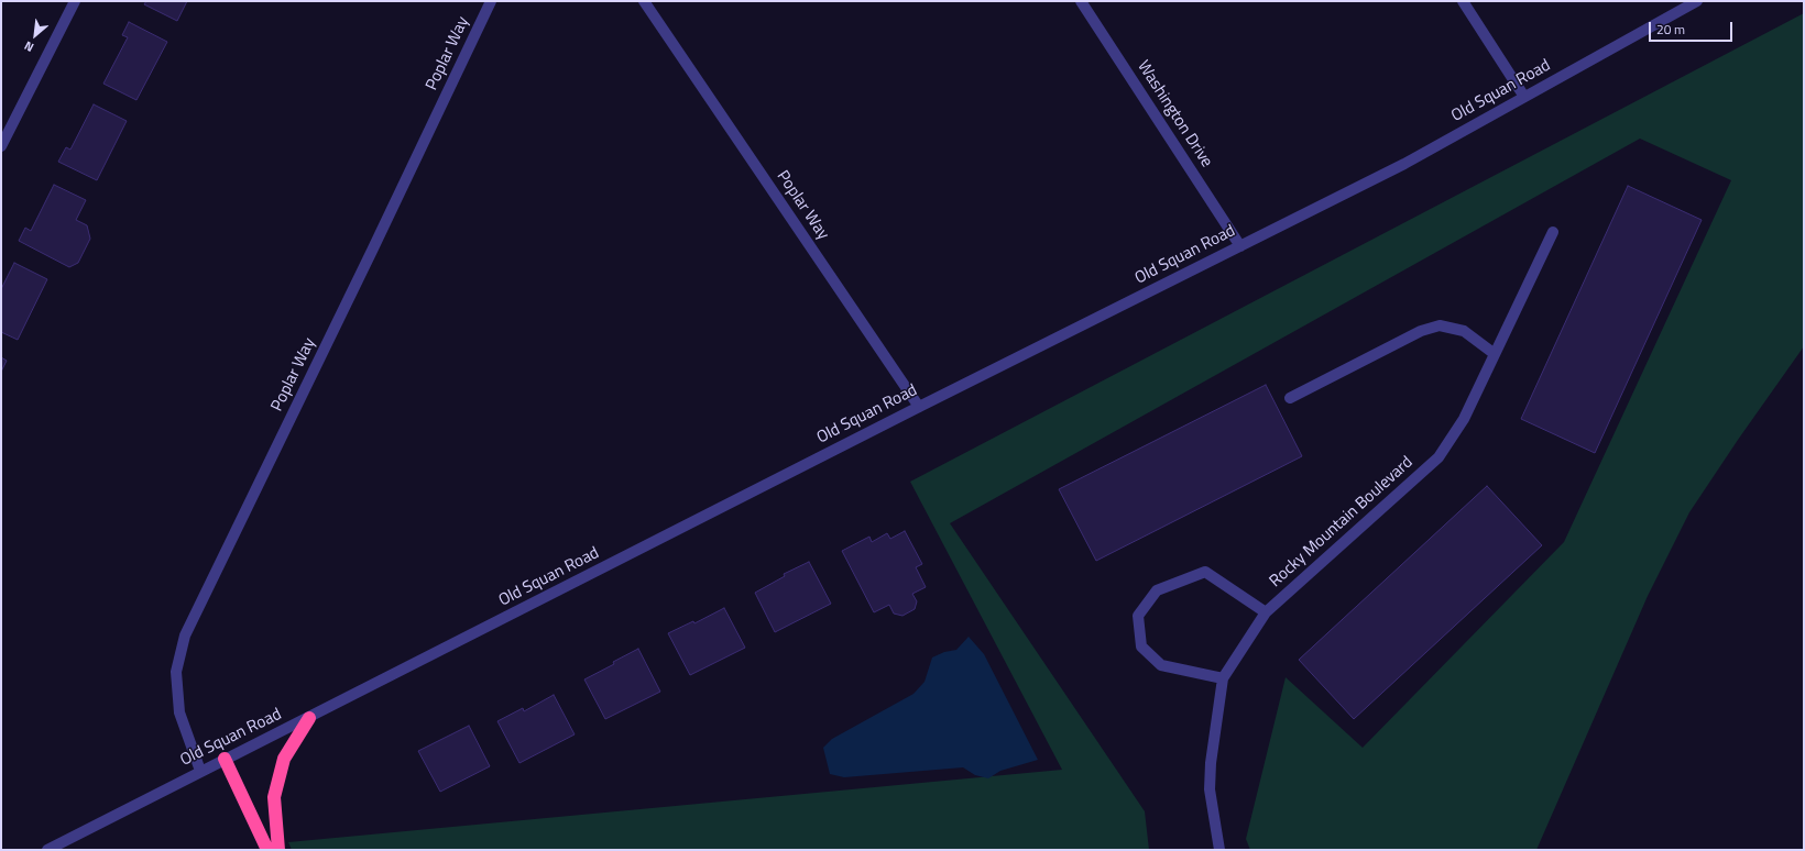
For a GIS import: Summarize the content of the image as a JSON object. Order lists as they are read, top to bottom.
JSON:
{
  "streets": {
    "street": [
      "Poplar Way",
      "Old Squan Road",
      "Washington Drive",
      "Rocky Mountain Boulevard"
    ]
  },
  "crossings": [
    ["Poplar Way", "Old Squan Road"],
    ["Old Squan Road", "Washington Drive"]
  ],
  "scale_bar": "20 m",
  "north": "bottom left"
}
